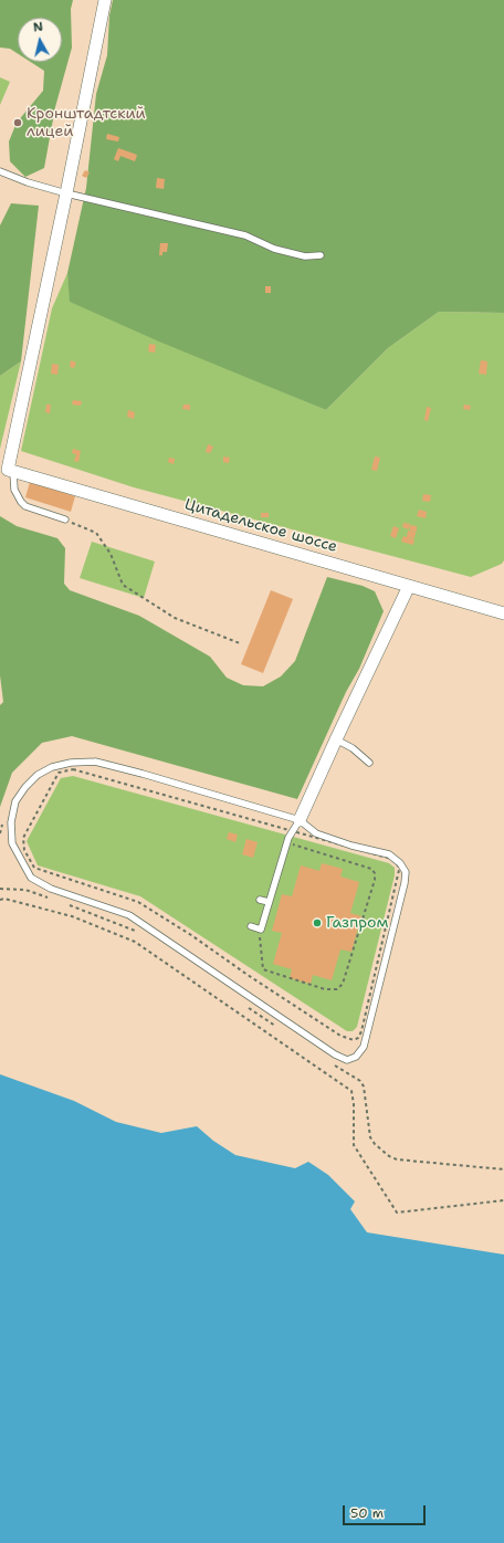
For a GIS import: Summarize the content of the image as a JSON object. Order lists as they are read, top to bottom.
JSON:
{
  "streets": {
    "street": ["Цитадельское шоссе"]
  },
  "places": ["Кронштадтский лицей", "Газпром"],
  "scale_bar": "50 m",
  "north": "top"
}
